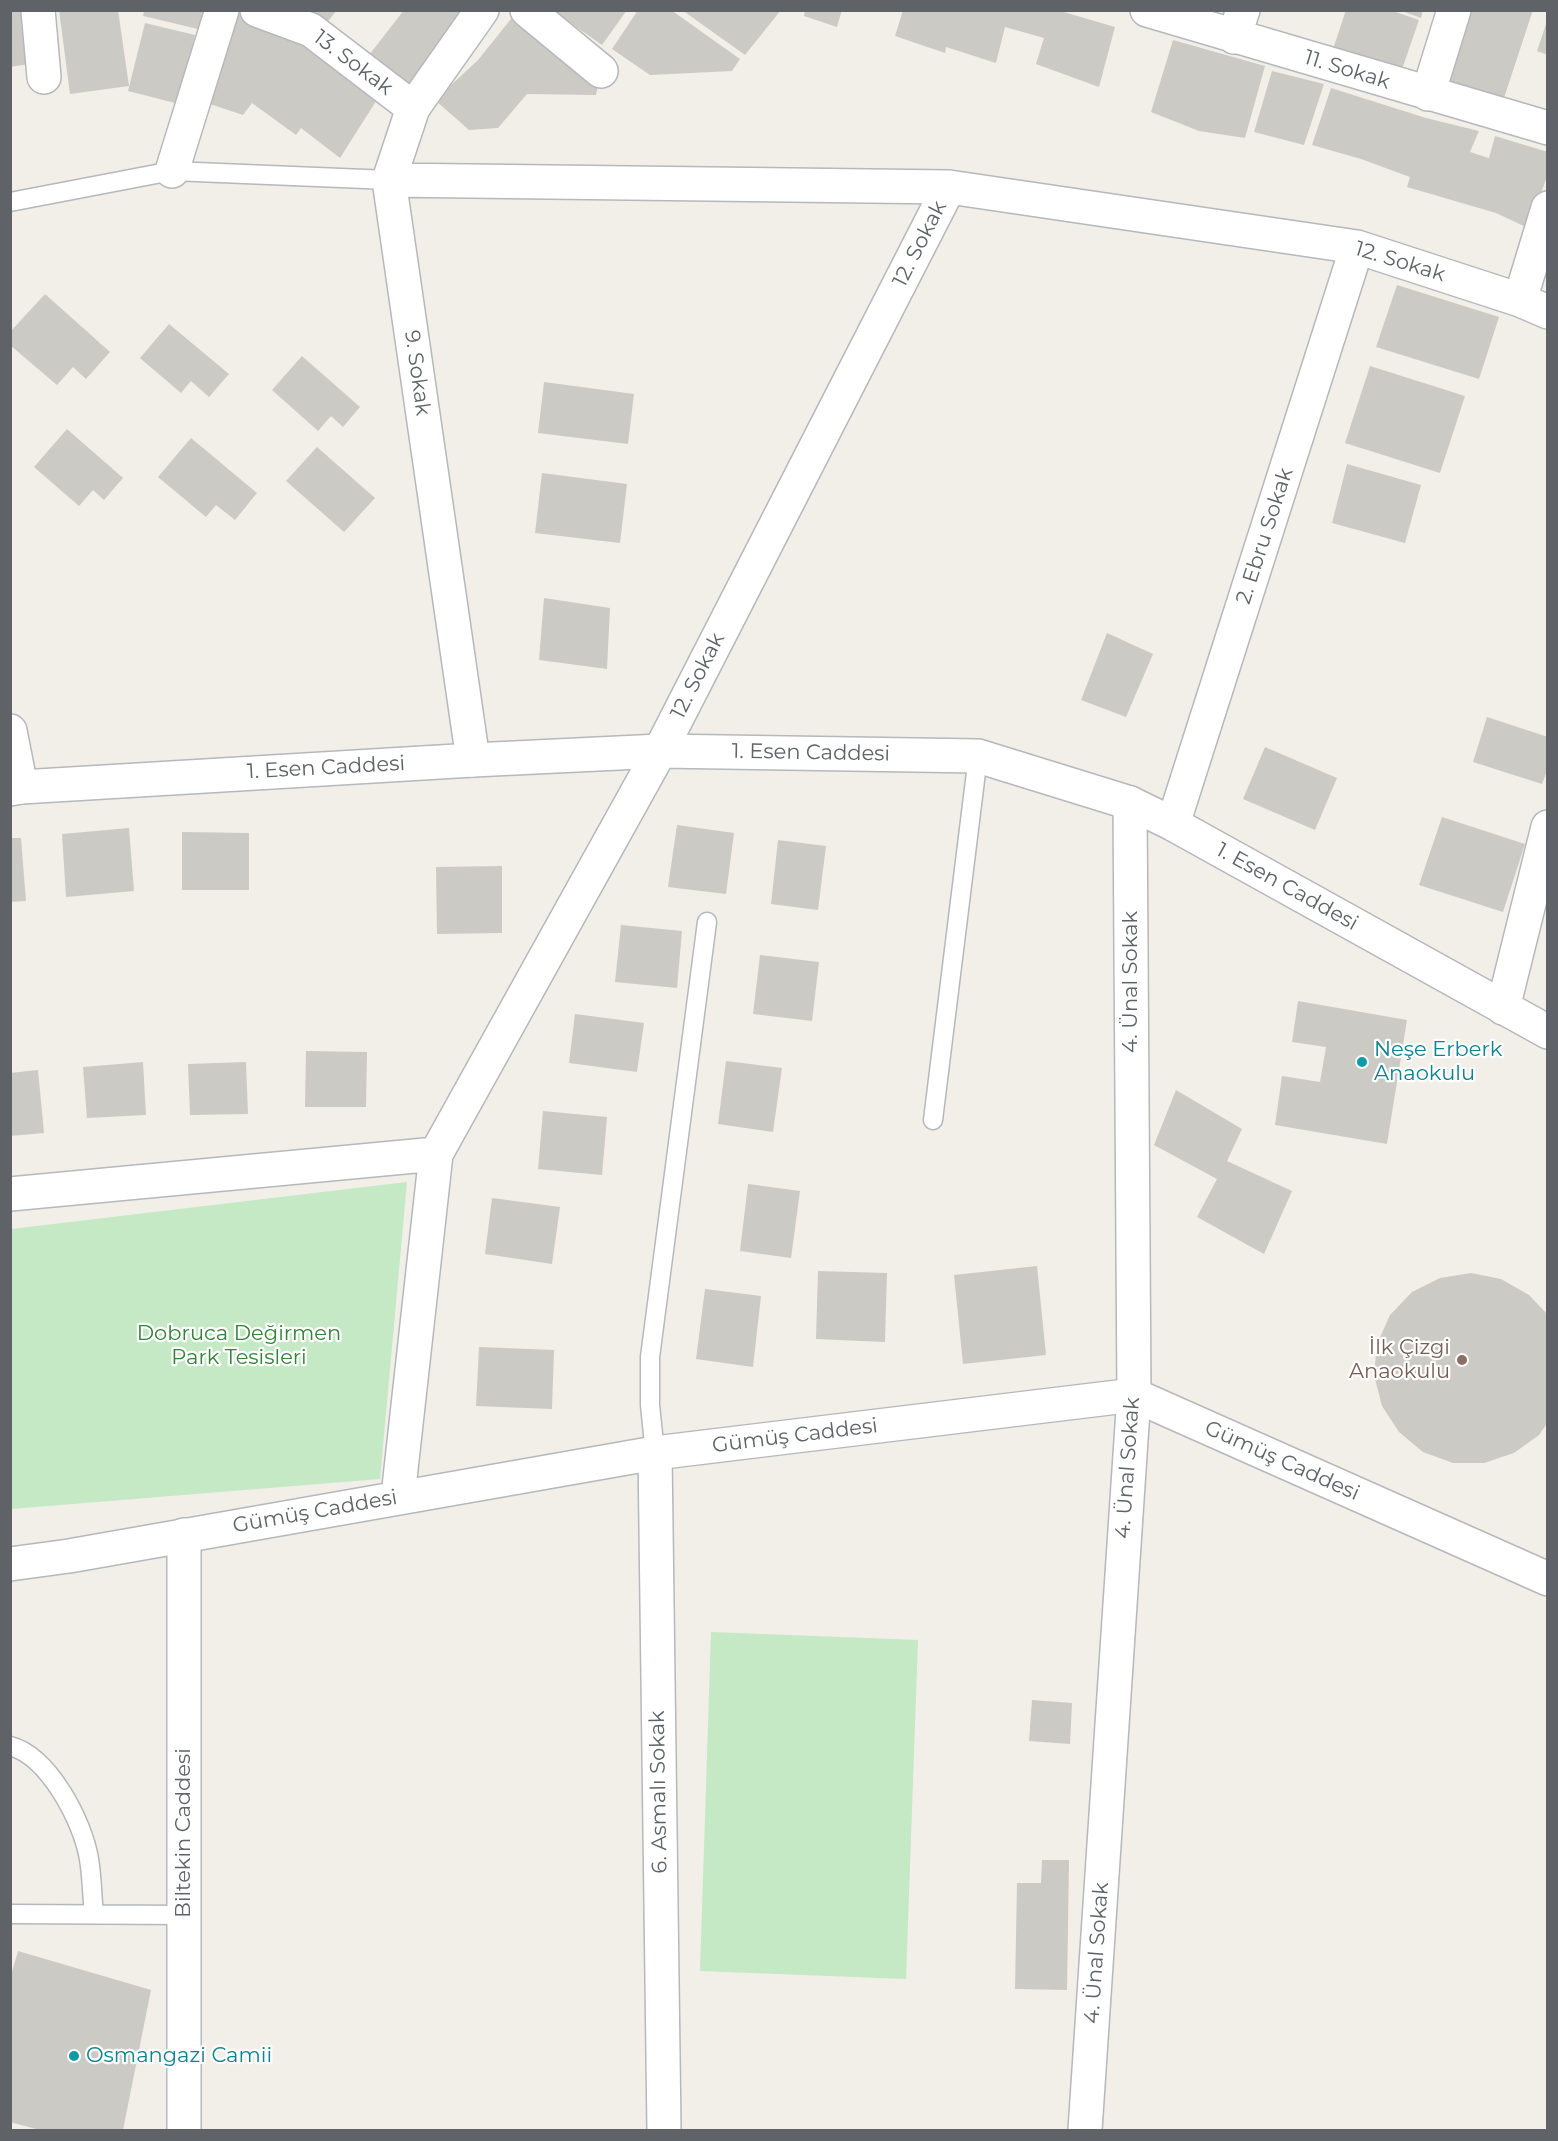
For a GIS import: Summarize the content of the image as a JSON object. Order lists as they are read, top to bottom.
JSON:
{
  "streets": {
    "street": [
      "13. Sokak",
      "11. Sokak",
      "12. Sokak",
      "9. Sokak",
      "2. Ebru Sokak",
      "1. Esen Caddesi",
      "4. Ünal Sokak",
      "Gümüş Caddesi",
      "6. Asmalı Sokak",
      "Biltekin Caddesi"
    ]
  },
  "crossings": [
    ["13. Sokak", "9. Sokak"],
    ["12. Sokak", "2. Ebru Sokak"],
    ["12. Sokak", "1. Esen Caddesi"],
    ["9. Sokak", "1. Esen Caddesi"],
    ["2. Ebru Sokak", "1. Esen Caddesi"],
    ["1. Esen Caddesi", "4. Ünal Sokak"],
    ["4. Ünal Sokak", "Gümüş Caddesi"],
    ["Gümüş Caddesi", "6. Asmalı Sokak"],
    ["Gümüş Caddesi", "Biltekin Caddesi"]
  ],
  "parks": ["Dobruca Değirmen Park Tesisleri"],
  "places": ["Neşe Erberk Anaokulu", "İlk Çizgi Anaokulu", "Osmangazi Camii"]
}
